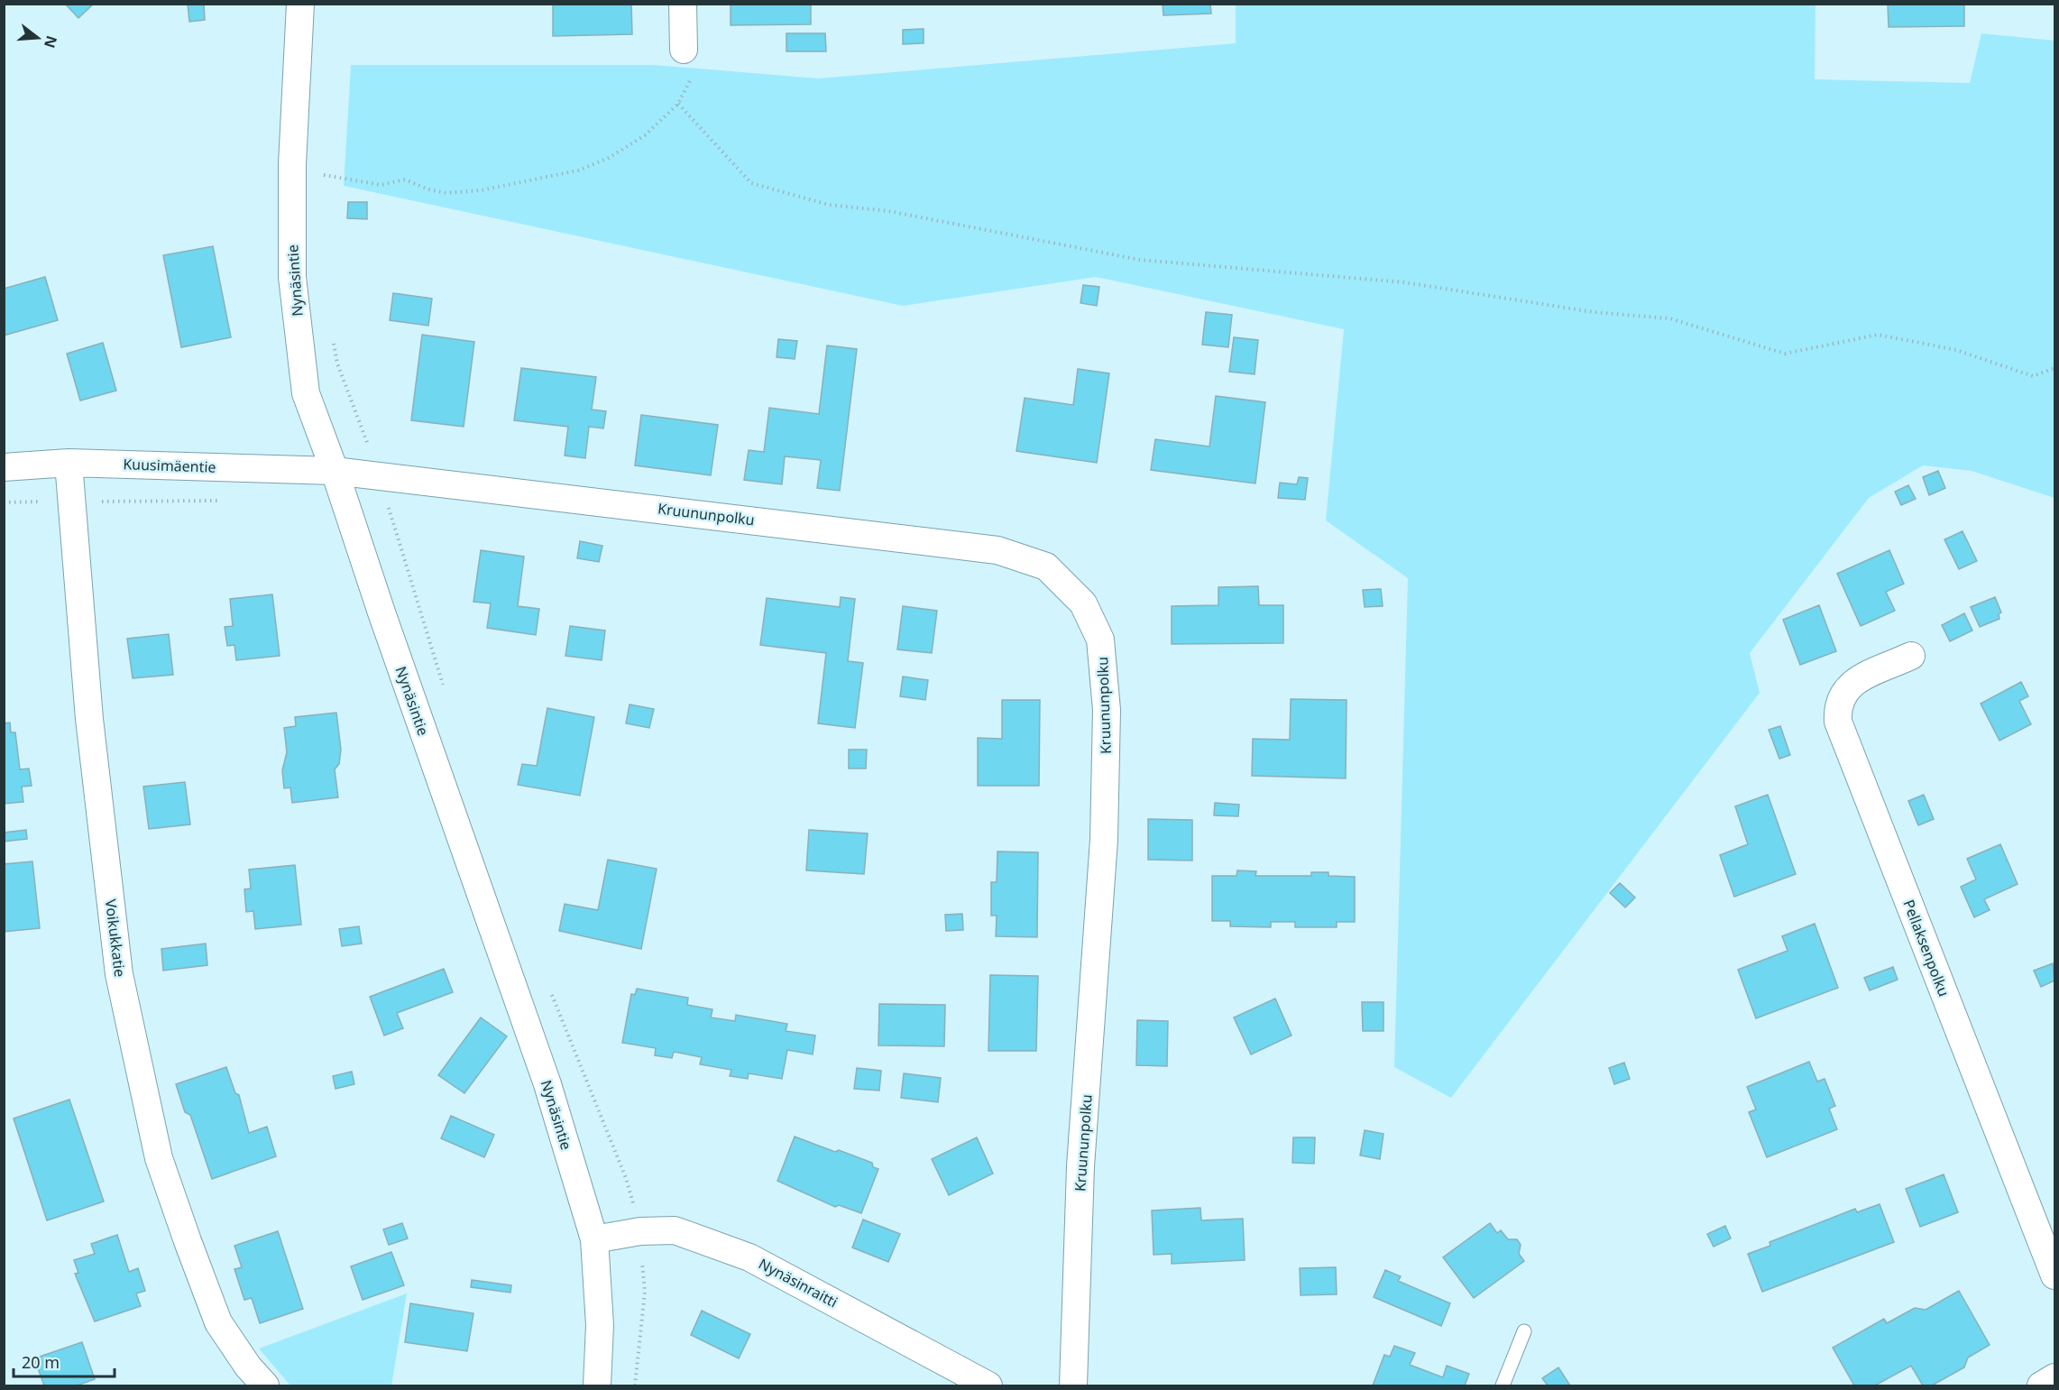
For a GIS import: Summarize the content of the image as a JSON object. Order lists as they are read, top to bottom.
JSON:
{
  "streets": {
    "street": [
      "Nynäsintie",
      "Kuusimäentie",
      "Kruununpolku",
      "Voikukkatie",
      "Pellaksenpolku",
      "Nynäsinraitti"
    ]
  },
  "crossings": [
    ["Nynäsintie", "Kuusimäentie"],
    ["Nynäsintie", "Kruununpolku"],
    ["Nynäsintie", "Nynäsinraitti"],
    ["Kuusimäentie", "Kruununpolku"],
    ["Kuusimäentie", "Voikukkatie"]
  ],
  "scale_bar": "20 m",
  "north": "right"
}
